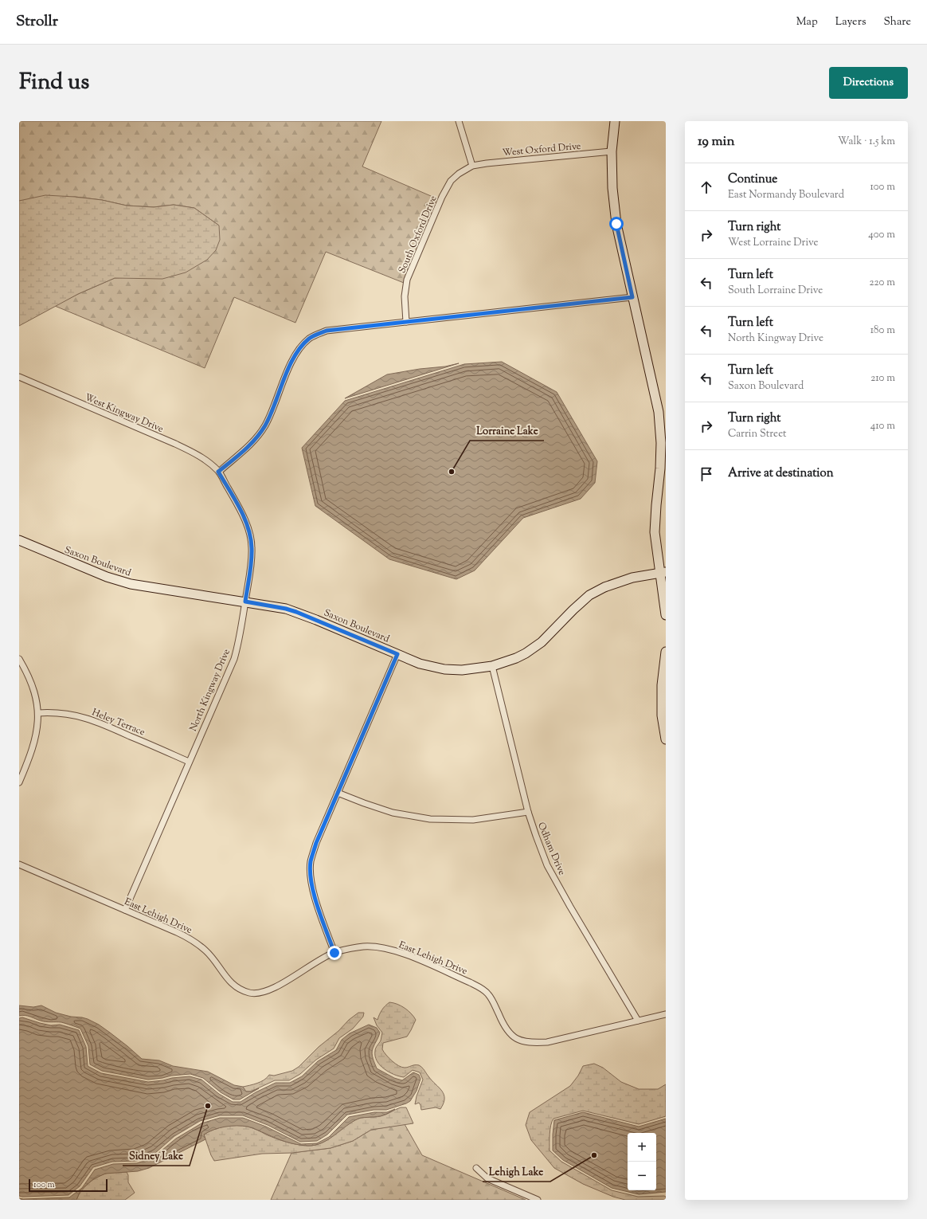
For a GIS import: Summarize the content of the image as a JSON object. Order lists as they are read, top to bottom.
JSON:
{
  "streets": {
    "main road": ["Saxon Boulevard"],
    "street": [
      "West Oxford Drive",
      "South Oxford Drive",
      "West Kingway Drive",
      "North Kingway Drive",
      "Heley Terrace",
      "Odham Drive",
      "East Lehigh Drive"
    ]
  },
  "crossings": [
    ["West Oxford Drive", "South Oxford Drive"],
    ["West Kingway Drive", "North Kingway Drive"],
    ["Saxon Boulevard", "North Kingway Drive"],
    ["Saxon Boulevard", "Odham Drive"],
    ["North Kingway Drive", "Heley Terrace"],
    ["North Kingway Drive", "East Lehigh Drive"],
    ["Odham Drive", "East Lehigh Drive"]
  ],
  "places": ["Lorraine Lake", "Sidney Lake", "Lehigh Lake"],
  "scale_bar": "100 m",
  "page": {
    "header": "Strollr",
    "nav": ["Map", "Layers", "Share"],
    "title": "Find us",
    "buttons": "Directions",
    "heading": ["19 min", "Walk · 1.5 km"],
    "list": [
      ["Continue", "East Normandy Boulevard", "100 m"],
      ["Turn right", "West Lorraine Drive", "400 m"],
      ["Turn left", "South Lorraine Drive", "220 m"],
      ["Turn left", "North Kingway Drive", "180 m"],
      ["Turn left", "Saxon Boulevard", "210 m"],
      ["Turn right", "Carrin Street", "410 m"],
      "Arrive at destination"
    ],
    "map_buttons": ["+", "−"],
    "scale": "100 m"
  }
}
